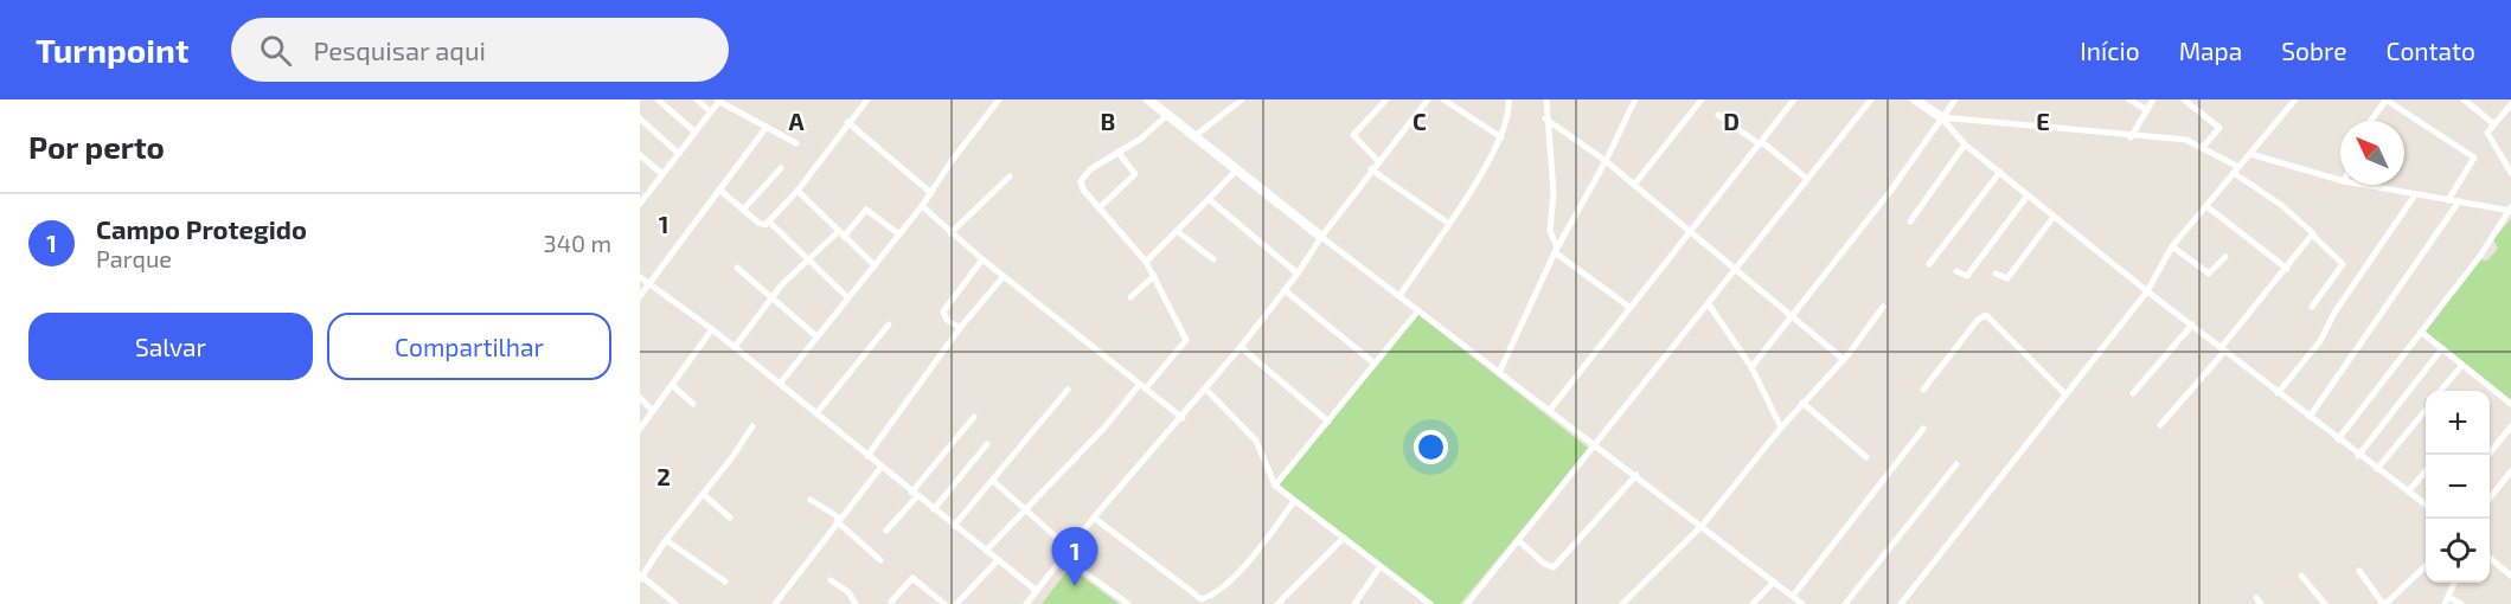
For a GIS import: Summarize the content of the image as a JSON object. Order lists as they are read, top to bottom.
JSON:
{
  "north": "top left",
  "page": {
    "header": "Turnpoint",
    "search": "Pesquisar aqui",
    "nav": [
      "Início",
      "Mapa",
      "Sobre",
      "Contato"
    ],
    "heading": "Por perto",
    "list": [
      {
        "mark": "1",
        "name": "Campo Protegido",
        "note": "Parque",
        "value": "340 m"
      }
    ],
    "buttons": ["Salvar", "Compartilhar"],
    "map_buttons": ["+", "−"],
    "pins": "1"
  },
  "grid": {
    "columns": [
      "A",
      "B",
      "C",
      "D",
      "E"
    ],
    "rows": ["1", "2"]
  }
}
